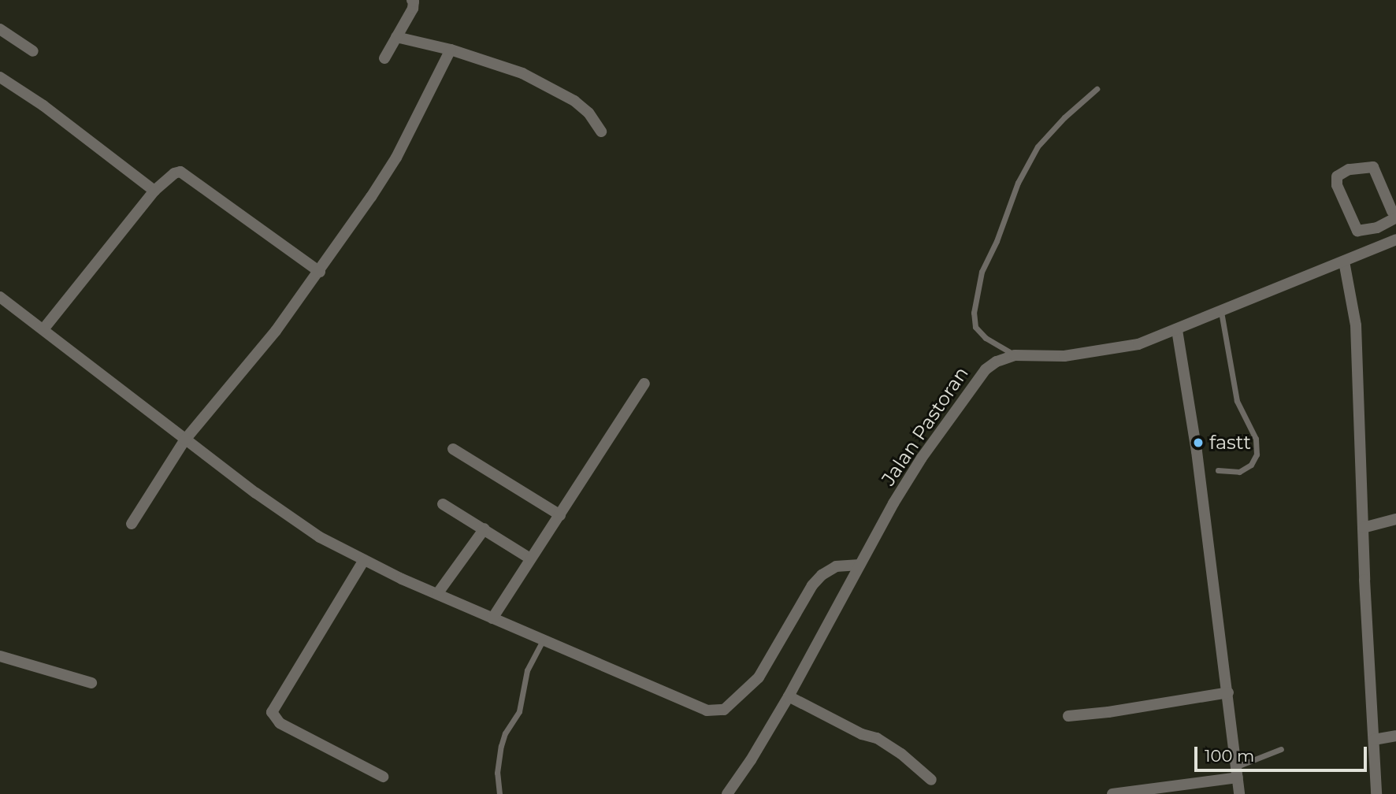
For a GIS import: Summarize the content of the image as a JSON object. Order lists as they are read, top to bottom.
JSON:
{
  "streets": {
    "street": ["Jalan Pastoran"]
  },
  "places": ["fastt"],
  "scale_bar": "100 m"
}
